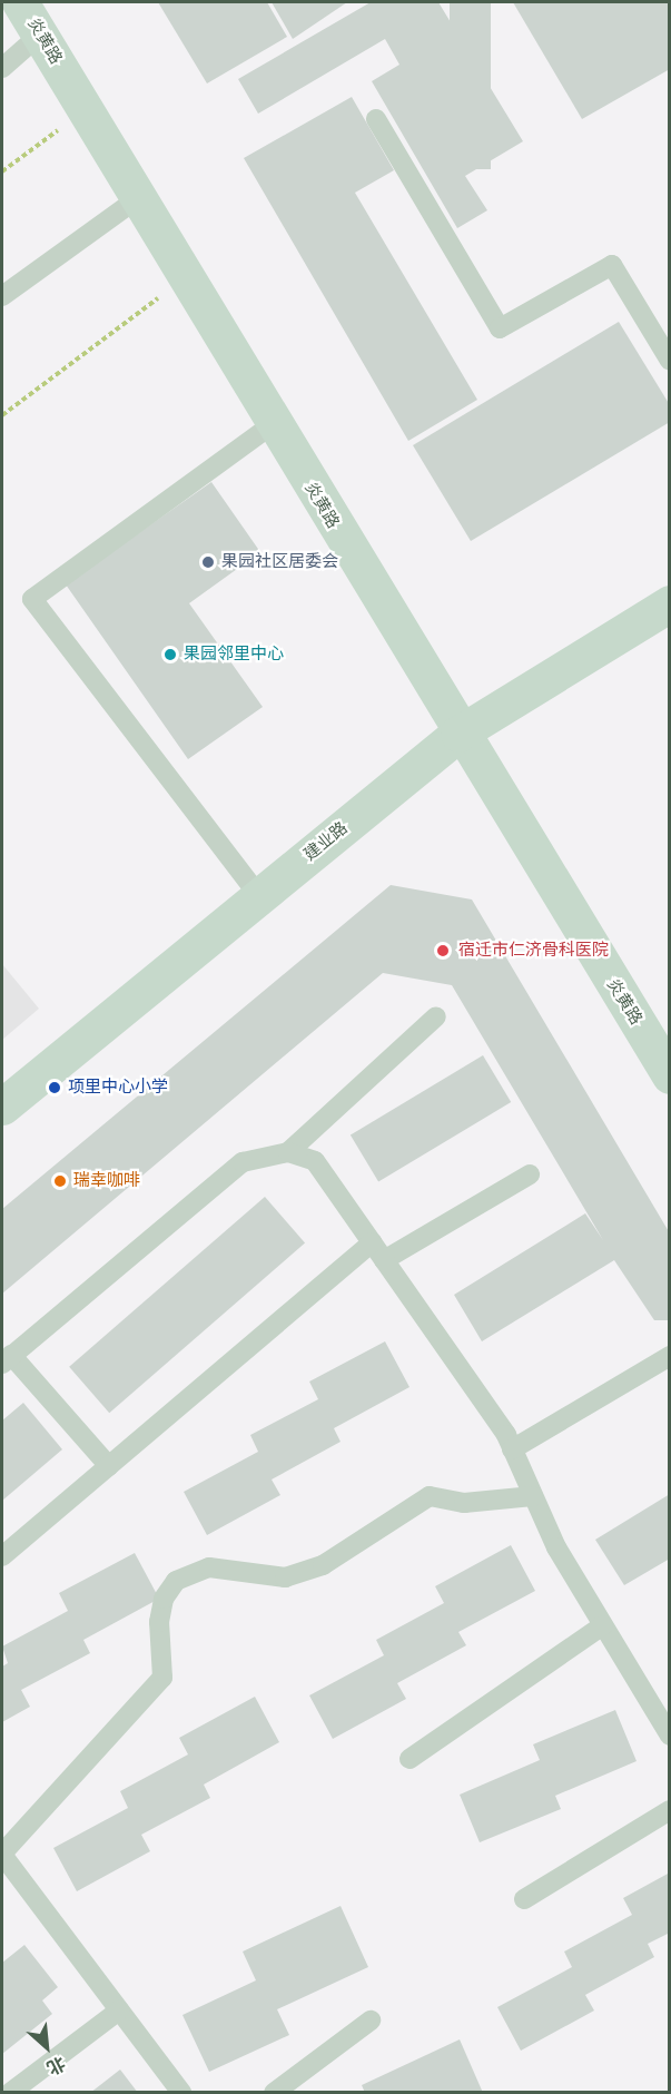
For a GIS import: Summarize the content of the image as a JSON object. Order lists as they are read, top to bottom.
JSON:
{
  "streets": {
    "street": ["炎黄路", "建业路"]
  },
  "crossings": [
    ["炎黄路", "建业路"]
  ],
  "places": [
    "果园社区居委会",
    "果园邻里中心",
    "宿迁市仁济骨科医院",
    "项里中心小学",
    "瑞幸咖啡"
  ],
  "north": "bottom right"
}
